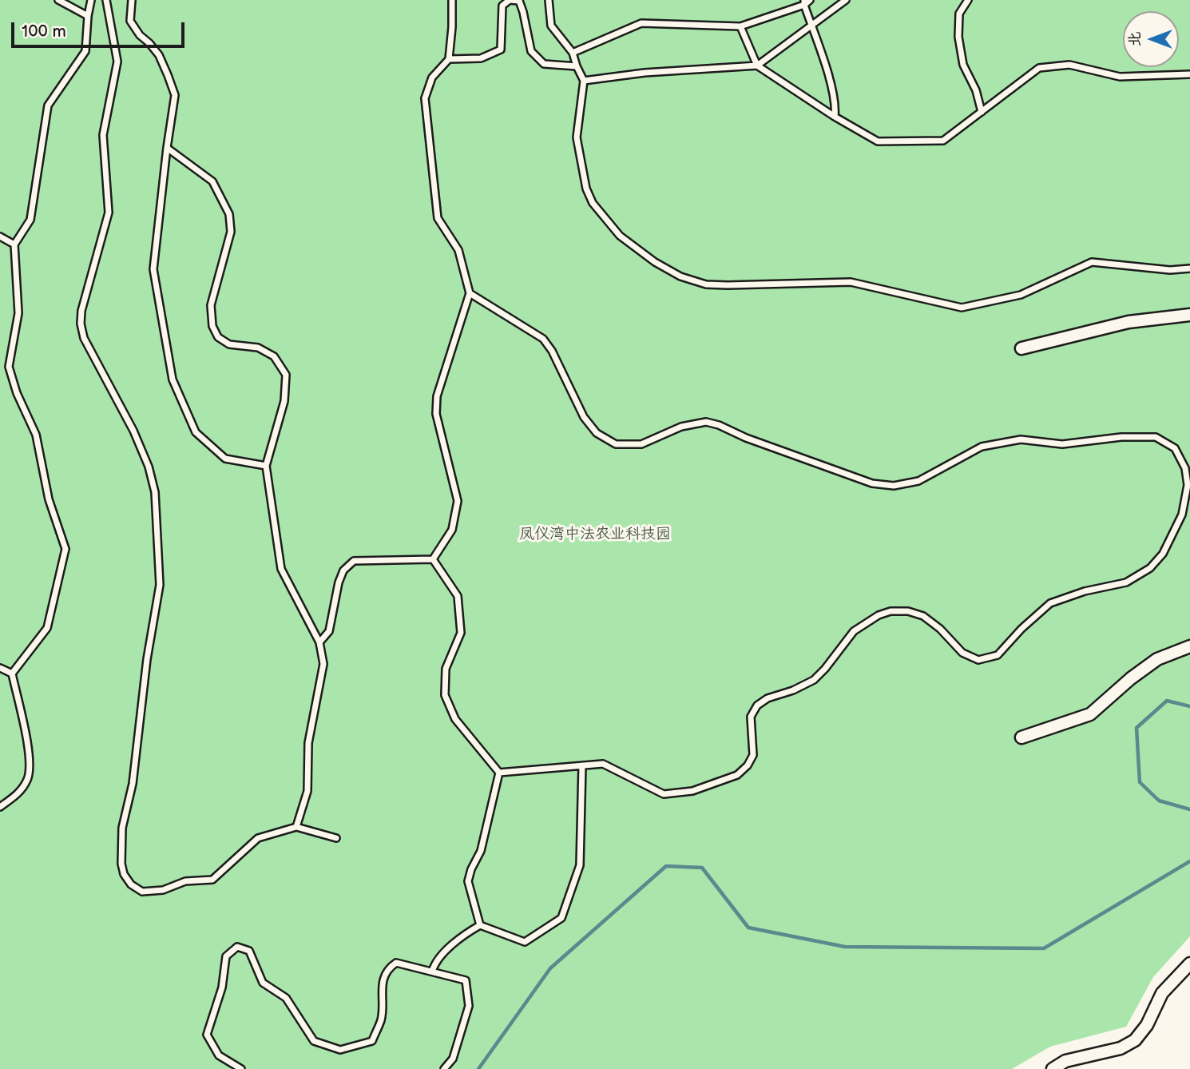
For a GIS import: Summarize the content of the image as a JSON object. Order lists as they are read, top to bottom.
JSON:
{
  "parks": ["凤仪湾中法农业科技园"],
  "scale_bar": "100 m",
  "north": "left"
}
